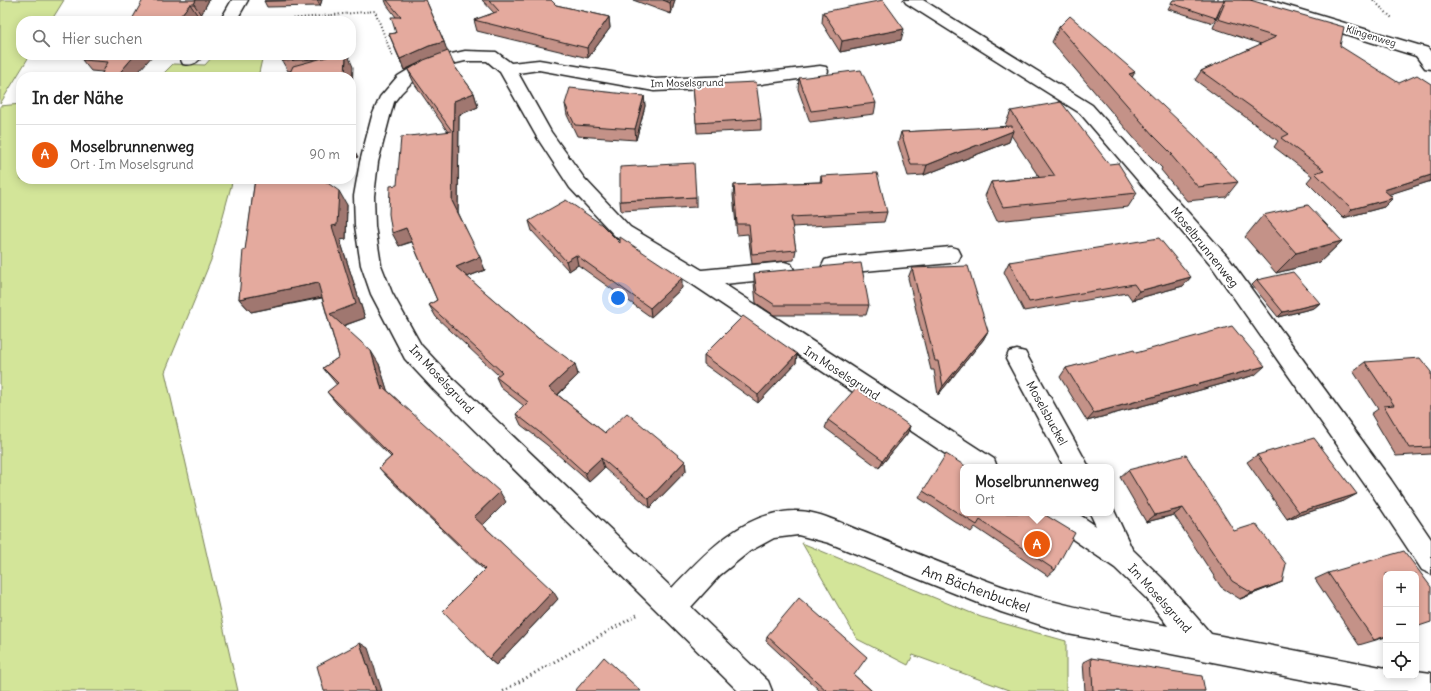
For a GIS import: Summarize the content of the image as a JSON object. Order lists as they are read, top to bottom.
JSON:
{
  "streets": {
    "street": [
      "Klingenweg",
      "Im Moselsgrund",
      "Moselbrunnenweg",
      "Moselsbuckel",
      "Am Bächenbuckel"
    ]
  },
  "crossings": [
    ["Im Moselsgrund", "Am Bächenbuckel"]
  ],
  "page": {
    "search": "Hier suchen",
    "heading": "In der Nähe",
    "list": [
      {
        "mark": "A",
        "name": "Moselbrunnenweg",
        "note": "Ort · Im Moselsgrund",
        "value": "90 m"
      }
    ],
    "popup": ["Moselbrunnenweg", "Ort"],
    "pins": "A",
    "map_buttons": ["+", "−"]
  }
}
